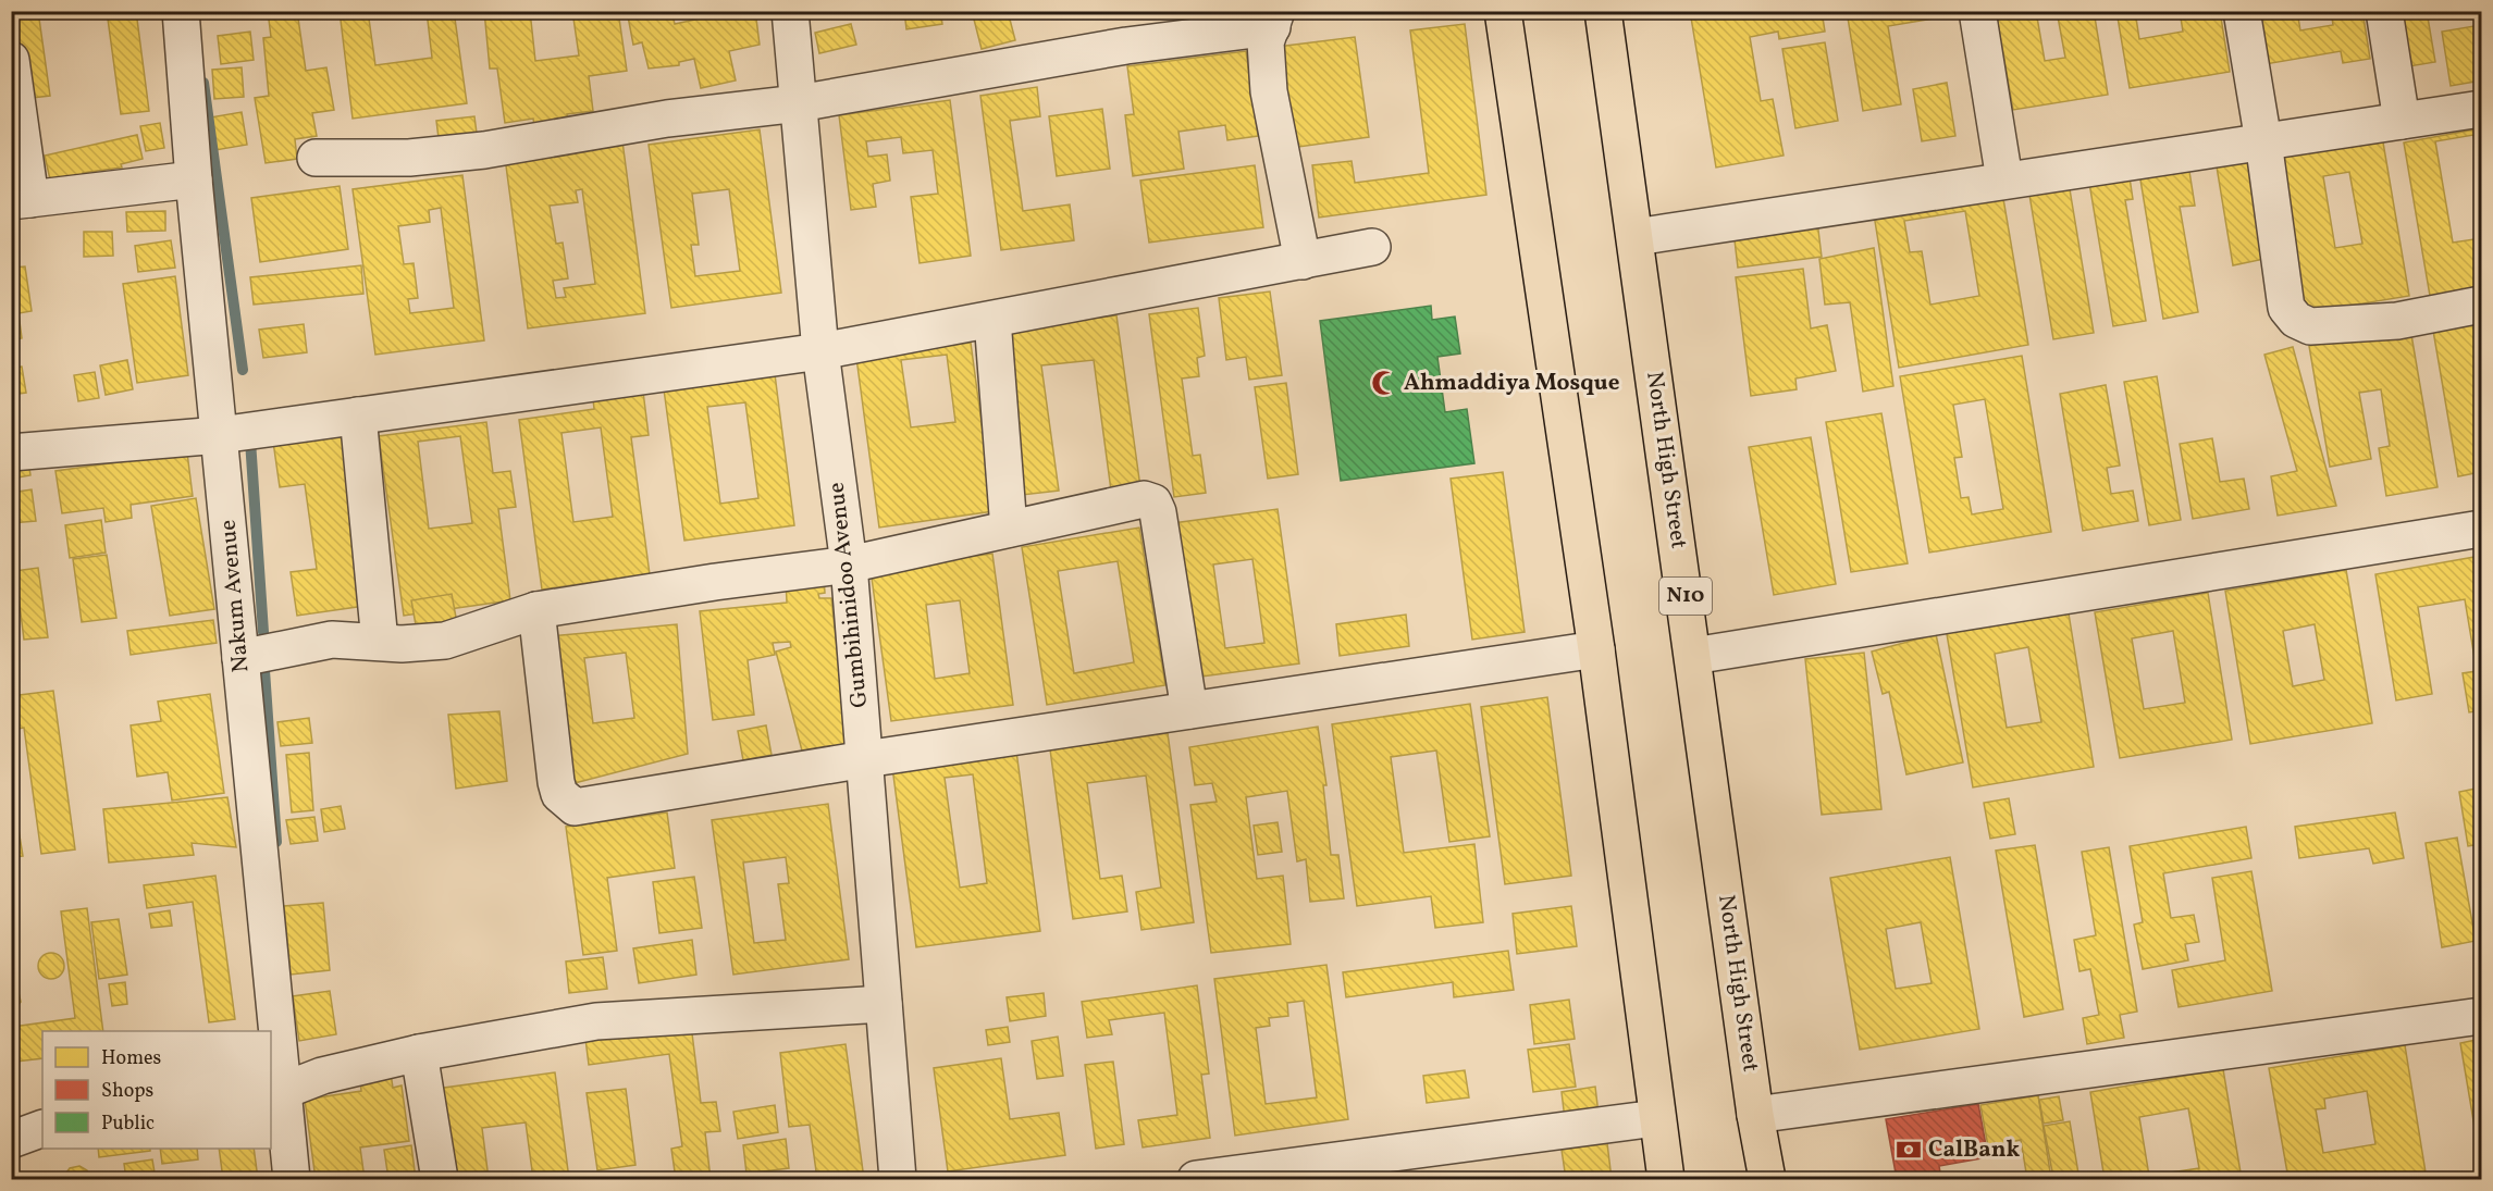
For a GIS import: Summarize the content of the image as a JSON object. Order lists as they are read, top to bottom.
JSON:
{
  "streets": {
    "highway": ["North High Street", "N10"],
    "street": ["Gumbihinidoo Avenue", "Nakum Avenue"]
  },
  "places": {
    "mosque": ["Ahmaddiya Mosque"],
    "bank": ["CalBank"]
  },
  "legend": ["Homes", "Shops", "Public"]
}
